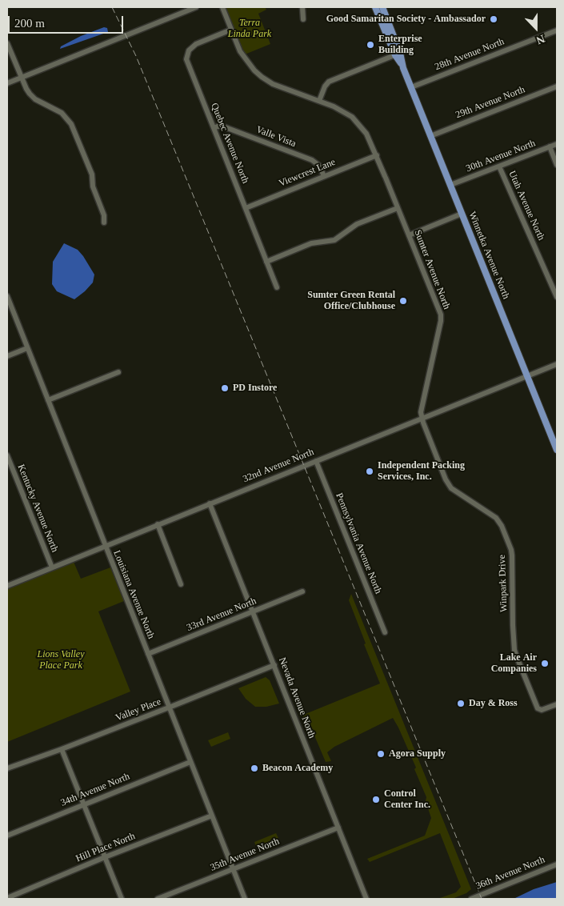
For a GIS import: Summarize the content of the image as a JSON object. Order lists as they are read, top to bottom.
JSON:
{
  "streets": {
    "main road": ["Winnetka Avenue North"],
    "street": [
      "28th Avenue North",
      "29th Avenue North",
      "Valle Vista",
      "Quebec Avenue North",
      "30th Avenue North",
      "Viewcrest Lane",
      "Utah Avenue North",
      "Sumter Avenue North",
      "32nd Avenue North",
      "Kentucky Avenue North",
      "Pennsylvania Avenue North",
      "Winpark Drive",
      "Louisiana Avenue North",
      "33rd Avenue North",
      "Nevada Avenue North",
      "Valley Place",
      "34th Avenue North",
      "Hill Place North",
      "35th Avenue North",
      "36th Avenue North"
    ]
  },
  "crossings": [
    ["28th Avenue North", "Winnetka Avenue North"],
    ["29th Avenue North", "Winnetka Avenue North"],
    ["Valle Vista", "Quebec Avenue North"],
    ["Valle Vista", "Viewcrest Lane"],
    ["Quebec Avenue North", "Viewcrest Lane"],
    ["Quebec Avenue North", "Sumter Avenue North"],
    ["30th Avenue North", "Utah Avenue North"],
    ["30th Avenue North", "Winnetka Avenue North"],
    ["Viewcrest Lane", "Sumter Avenue North"],
    ["Winnetka Avenue North", "32nd Avenue North"],
    ["Sumter Avenue North", "32nd Avenue North"],
    ["Sumter Avenue North", "Winpark Drive"],
    ["32nd Avenue North", "Kentucky Avenue North"],
    ["32nd Avenue North", "Pennsylvania Avenue North"],
    ["32nd Avenue North", "Winpark Drive"],
    ["32nd Avenue North", "Louisiana Avenue North"],
    ["32nd Avenue North", "Nevada Avenue North"],
    ["Louisiana Avenue North", "33rd Avenue North"],
    ["Louisiana Avenue North", "Valley Place"],
    ["Louisiana Avenue North", "34th Avenue North"],
    ["Louisiana Avenue North", "Hill Place North"],
    ["Louisiana Avenue North", "35th Avenue North"],
    ["33rd Avenue North", "Nevada Avenue North"],
    ["Nevada Avenue North", "Valley Place"],
    ["Nevada Avenue North", "35th Avenue North"]
  ],
  "parks": ["Terra Linda Park", "Lions Valley Place Park"],
  "places": [
    "Good Samaritan Society - Ambassador",
    "Enterprise Building",
    "Sumter Green Rental Office/Clubhouse",
    "PD Instore",
    "Independent Packing Services, Inc.",
    "Lake Air Companies",
    "Day & Ross",
    "Agora Supply",
    "Beacon Academy",
    "Control Center Inc."
  ],
  "scale_bar": "200 m",
  "north": "bottom"
}
